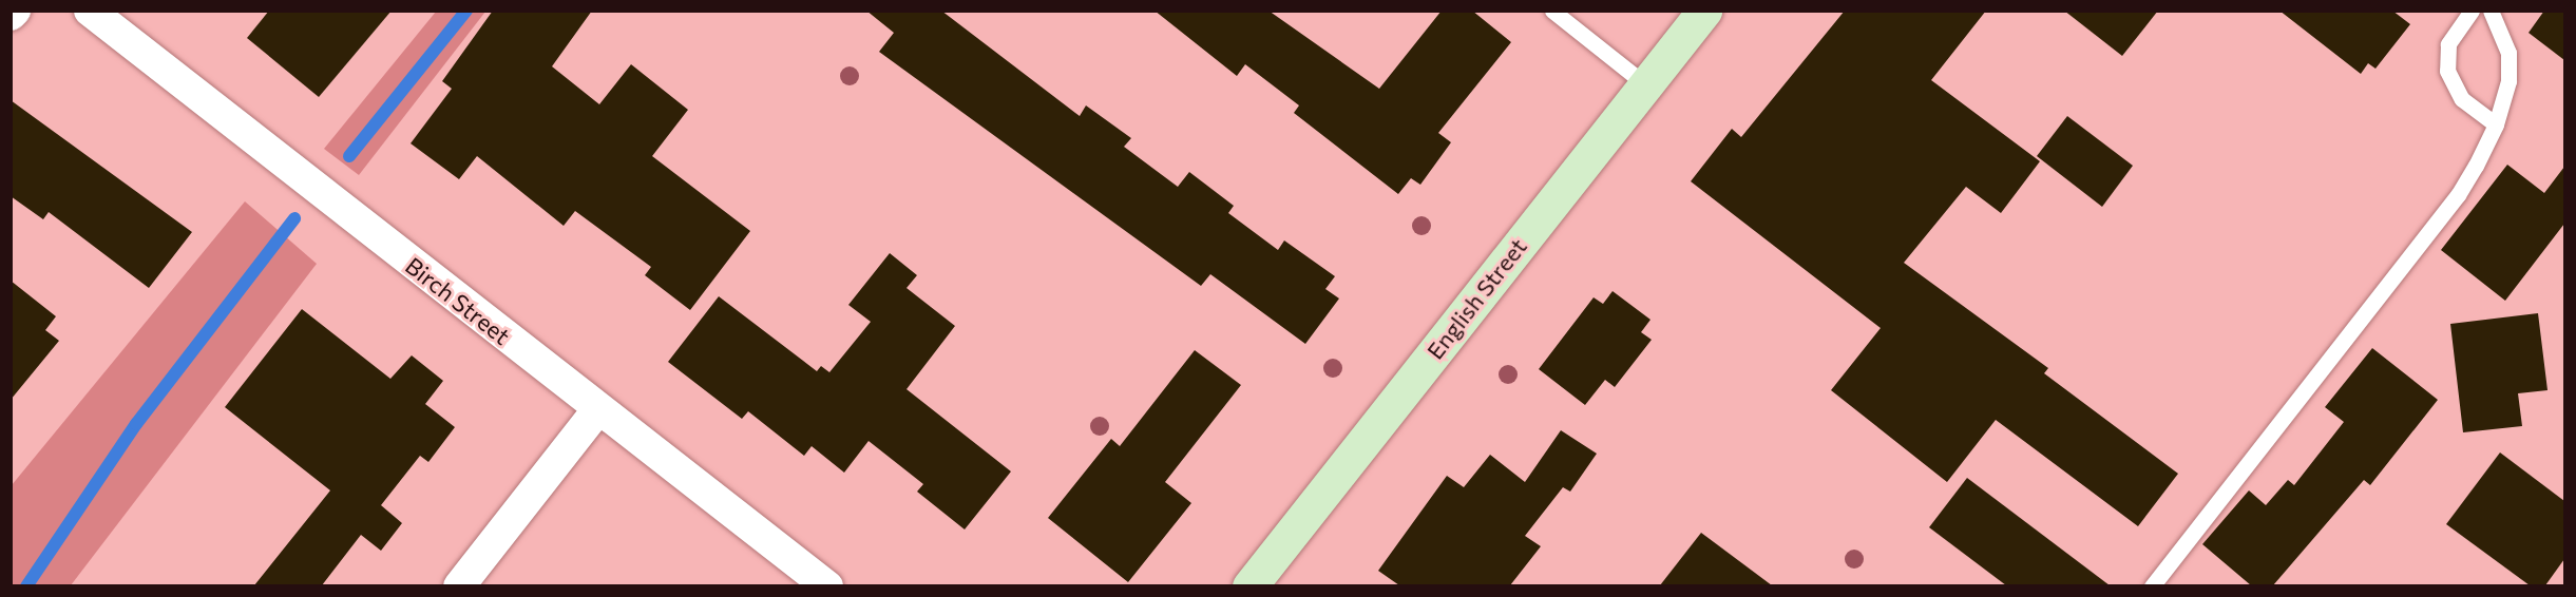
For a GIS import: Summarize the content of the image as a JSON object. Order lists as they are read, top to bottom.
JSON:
{
  "streets": {
    "street": ["English Street", "Birch Street"]
  }
}
